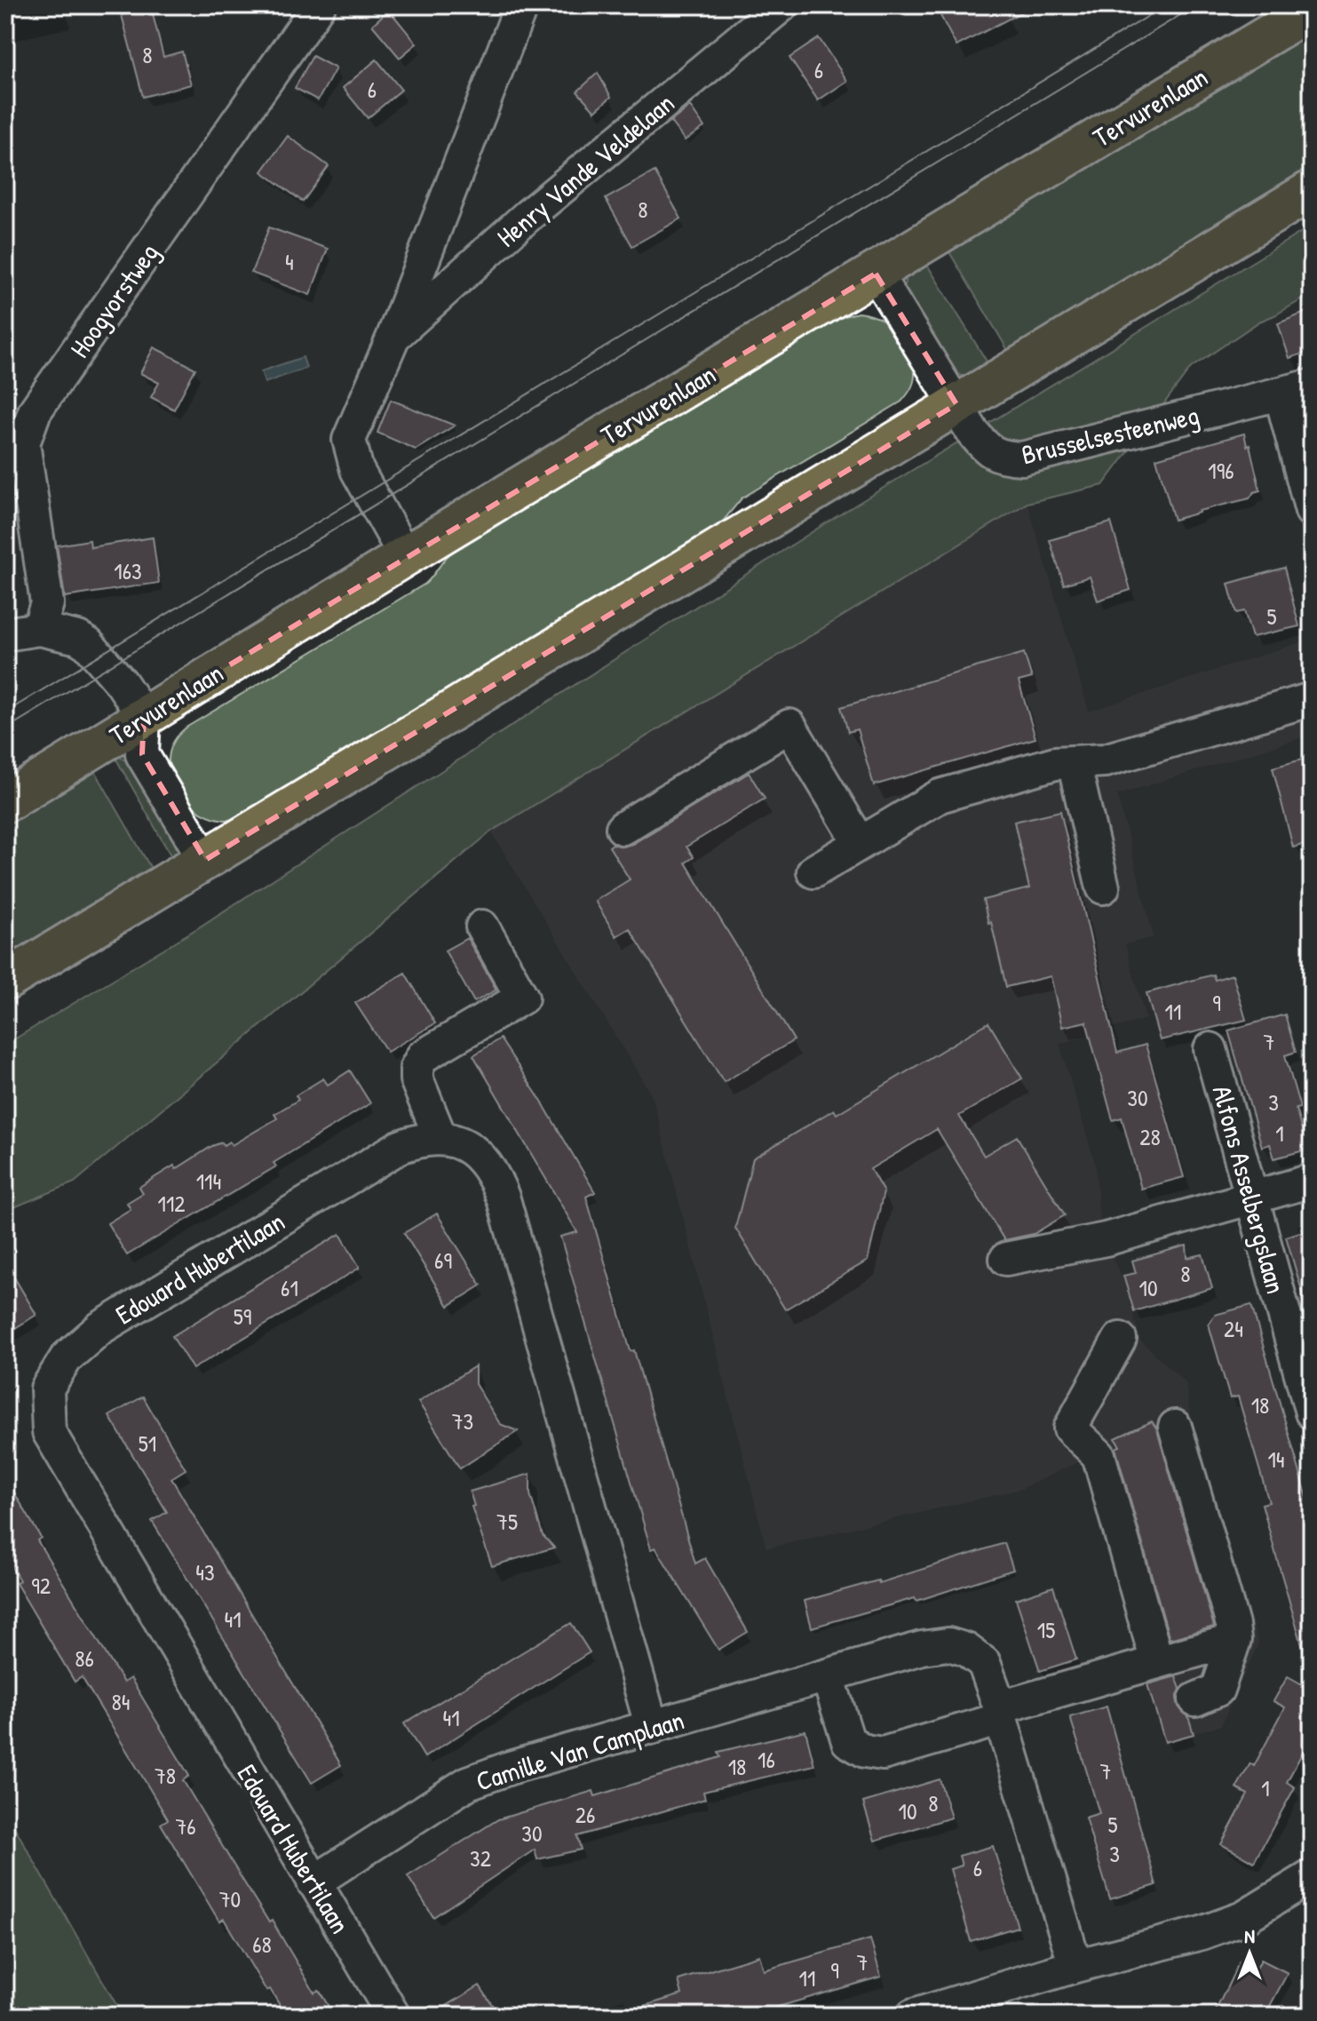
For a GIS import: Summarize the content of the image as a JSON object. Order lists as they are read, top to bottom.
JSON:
{
  "streets": {
    "main road": ["Tervurenlaan"],
    "street": [
      "Henry Vande Veldelaan",
      "Hoogvorstweg",
      "Brusselsesteenweg",
      "Alfons Asselbergslaan",
      "Edouard Hubertilaan",
      "Camille Van Camplaan"
    ]
  },
  "crossings": [
    ["Tervurenlaan", "Brusselsesteenweg"],
    ["Edouard Hubertilaan", "Camille Van Camplaan"]
  ],
  "house_numbers": [
    "8",
    "6",
    "6",
    "8",
    "4",
    "196",
    "163",
    "5",
    "9",
    "11",
    "7",
    "30",
    "3",
    "1",
    "28",
    "114",
    "112",
    "69",
    "8",
    "61",
    "10",
    "59",
    "24",
    "18",
    "73",
    "51",
    "14",
    "75",
    "43",
    "92",
    "41",
    "15",
    "86",
    "84",
    "41",
    "16",
    "18",
    "7",
    "78",
    "1",
    "8",
    "10",
    "26",
    "5",
    "76",
    "30",
    "3",
    "32",
    "6",
    "70",
    "68",
    "7",
    "9",
    "11"
  ],
  "north": "top"
}
